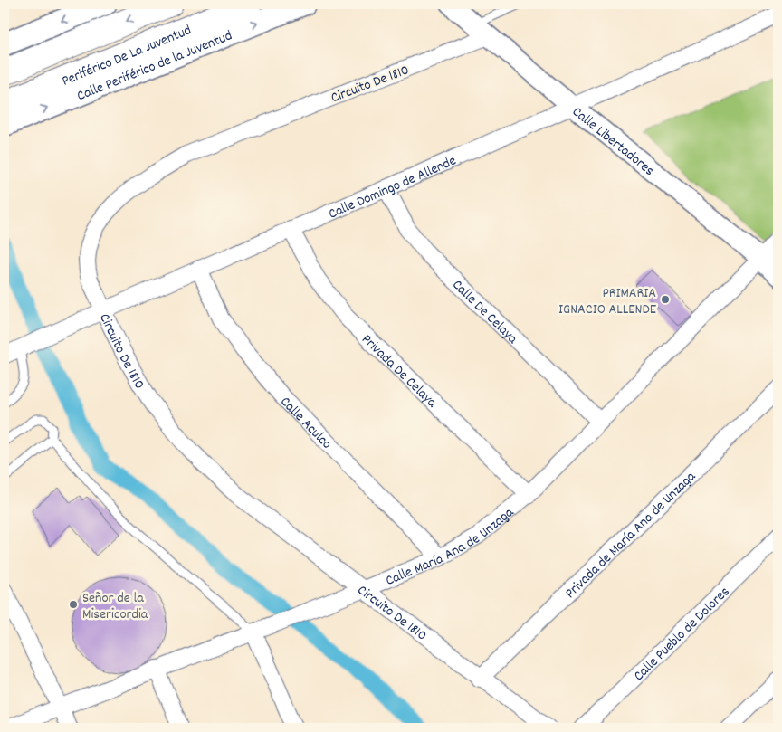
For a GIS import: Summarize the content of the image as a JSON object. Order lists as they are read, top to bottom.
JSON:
{
  "streets": {
    "highway": ["Periférico De La Juventud"],
    "main road": ["Calle Periférico de la Juventud"],
    "street": [
      "Circuito De 1810",
      "Calle Libertadores",
      "Calle Domingo de Allende",
      "Calle De Celaya",
      "Privada De Celaya",
      "Calle Aculco",
      "Privada de María Ana de Unzaga",
      "Calle María Ana de Unzaga",
      "Calle Pueblo de Dolores"
    ]
  },
  "crossings": [
    ["Circuito De 1810", "Calle Libertadores"],
    ["Circuito De 1810", "Calle Domingo de Allende"],
    ["Circuito De 1810", "Privada de María Ana de Unzaga"],
    ["Circuito De 1810", "Calle María Ana de Unzaga"],
    ["Calle Libertadores", "Calle Domingo de Allende"],
    ["Calle Libertadores", "Calle María Ana de Unzaga"],
    ["Calle Domingo de Allende", "Calle De Celaya"],
    ["Calle Domingo de Allende", "Privada De Celaya"],
    ["Calle Domingo de Allende", "Calle Aculco"],
    ["Calle De Celaya", "Calle María Ana de Unzaga"],
    ["Privada De Celaya", "Calle María Ana de Unzaga"],
    ["Calle Aculco", "Calle María Ana de Unzaga"]
  ],
  "places": ["PRIMARIA IGNACIO ALLENDE", "Señor de la Misericordia"]
}
